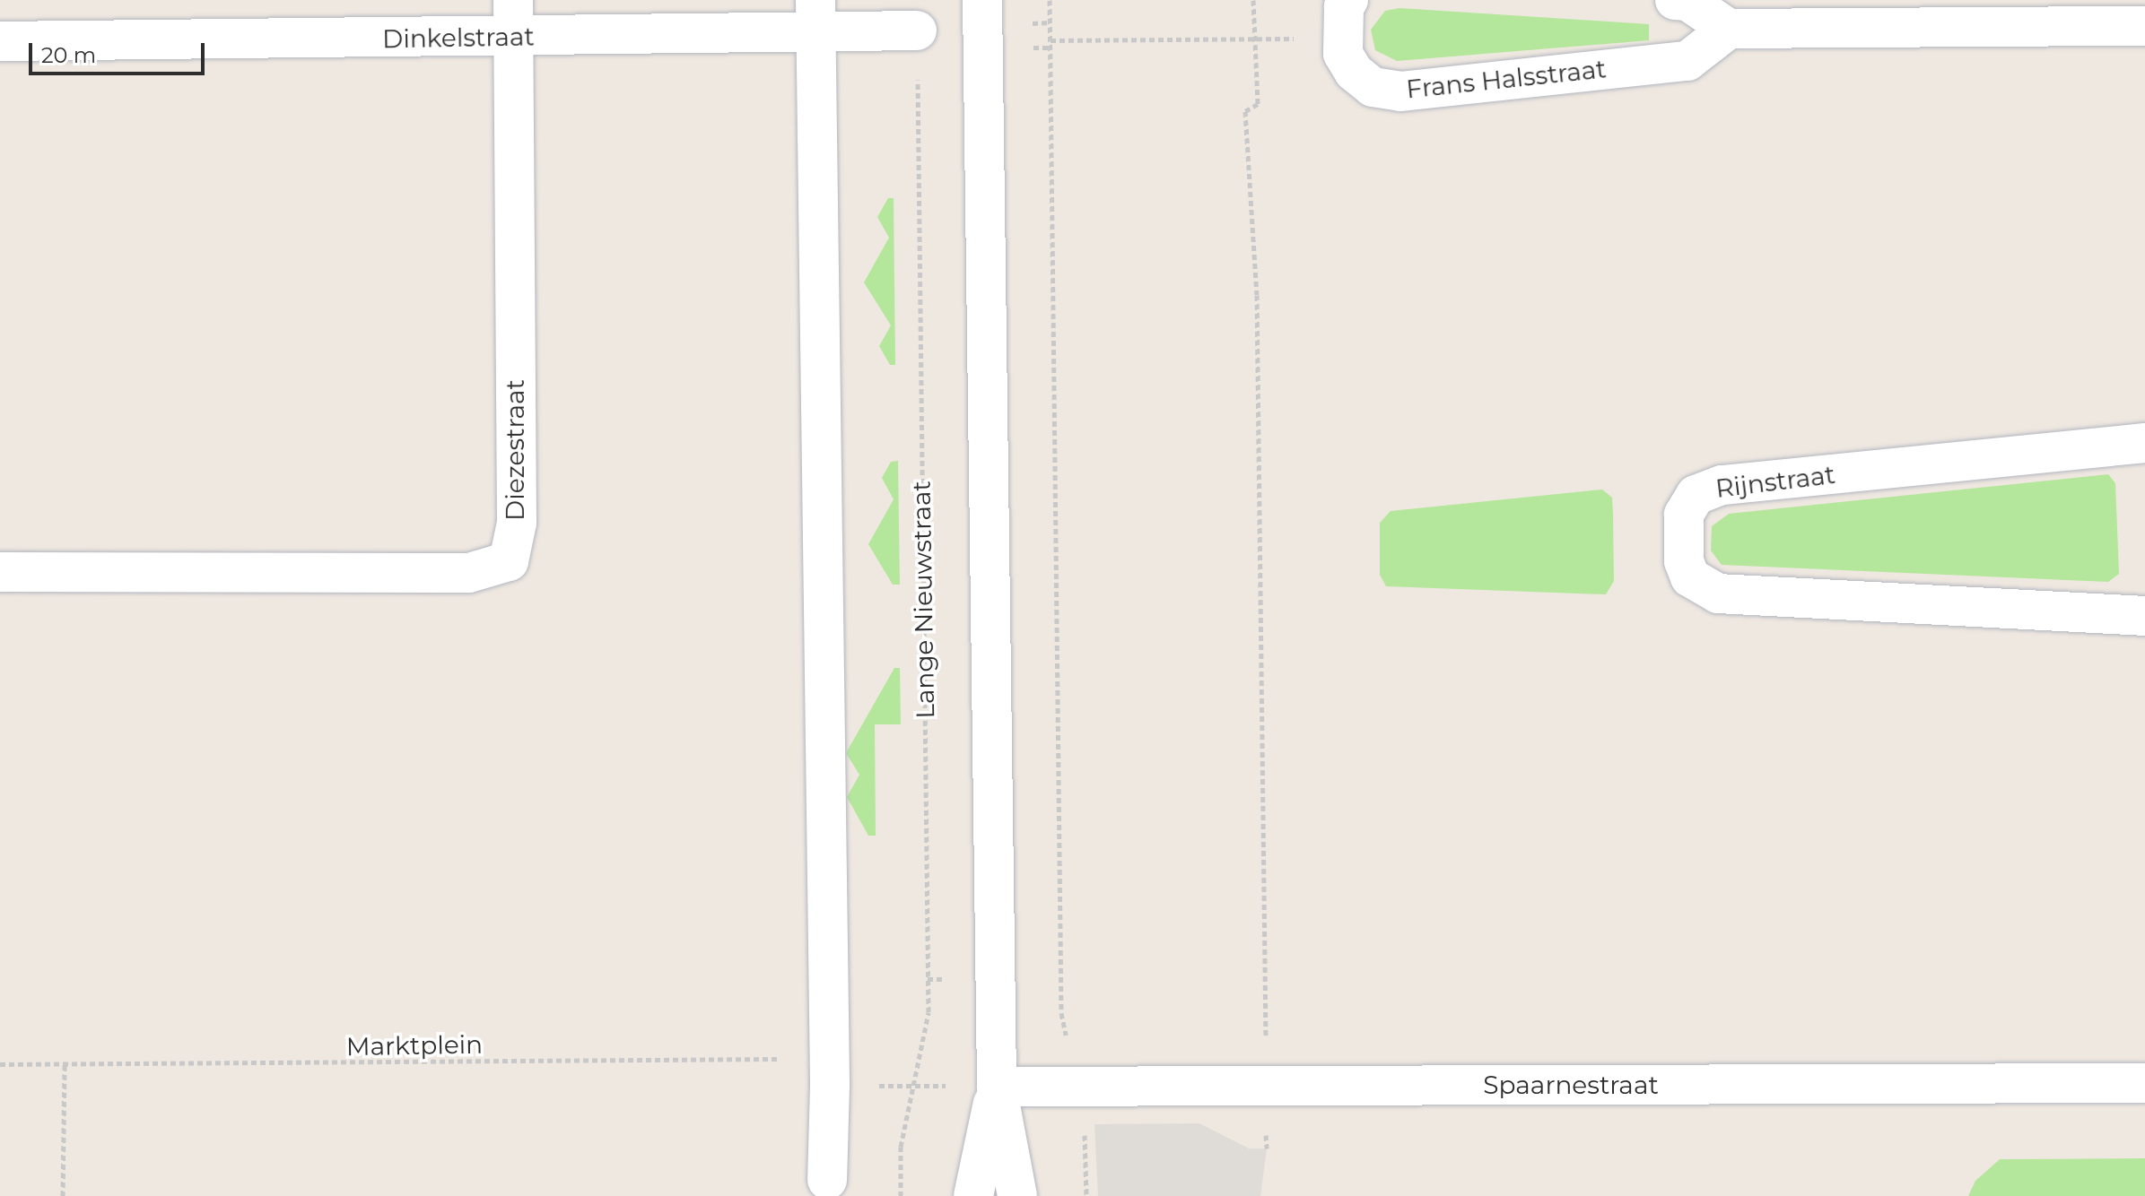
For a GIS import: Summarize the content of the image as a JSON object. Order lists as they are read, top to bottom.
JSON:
{
  "streets": {
    "street": [
      "Dinkelstraat",
      "Frans Halsstraat",
      "Diezestraat",
      "Rijnstraat",
      "Spaarnestraat"
    ],
    "path": ["Lange Nieuwstraat", "Marktplein"]
  },
  "crossings": [
    ["Dinkelstraat", "Diezestraat"],
    ["Dinkelstraat", "Lange Nieuwstraat"]
  ],
  "scale_bar": "20 m"
}
